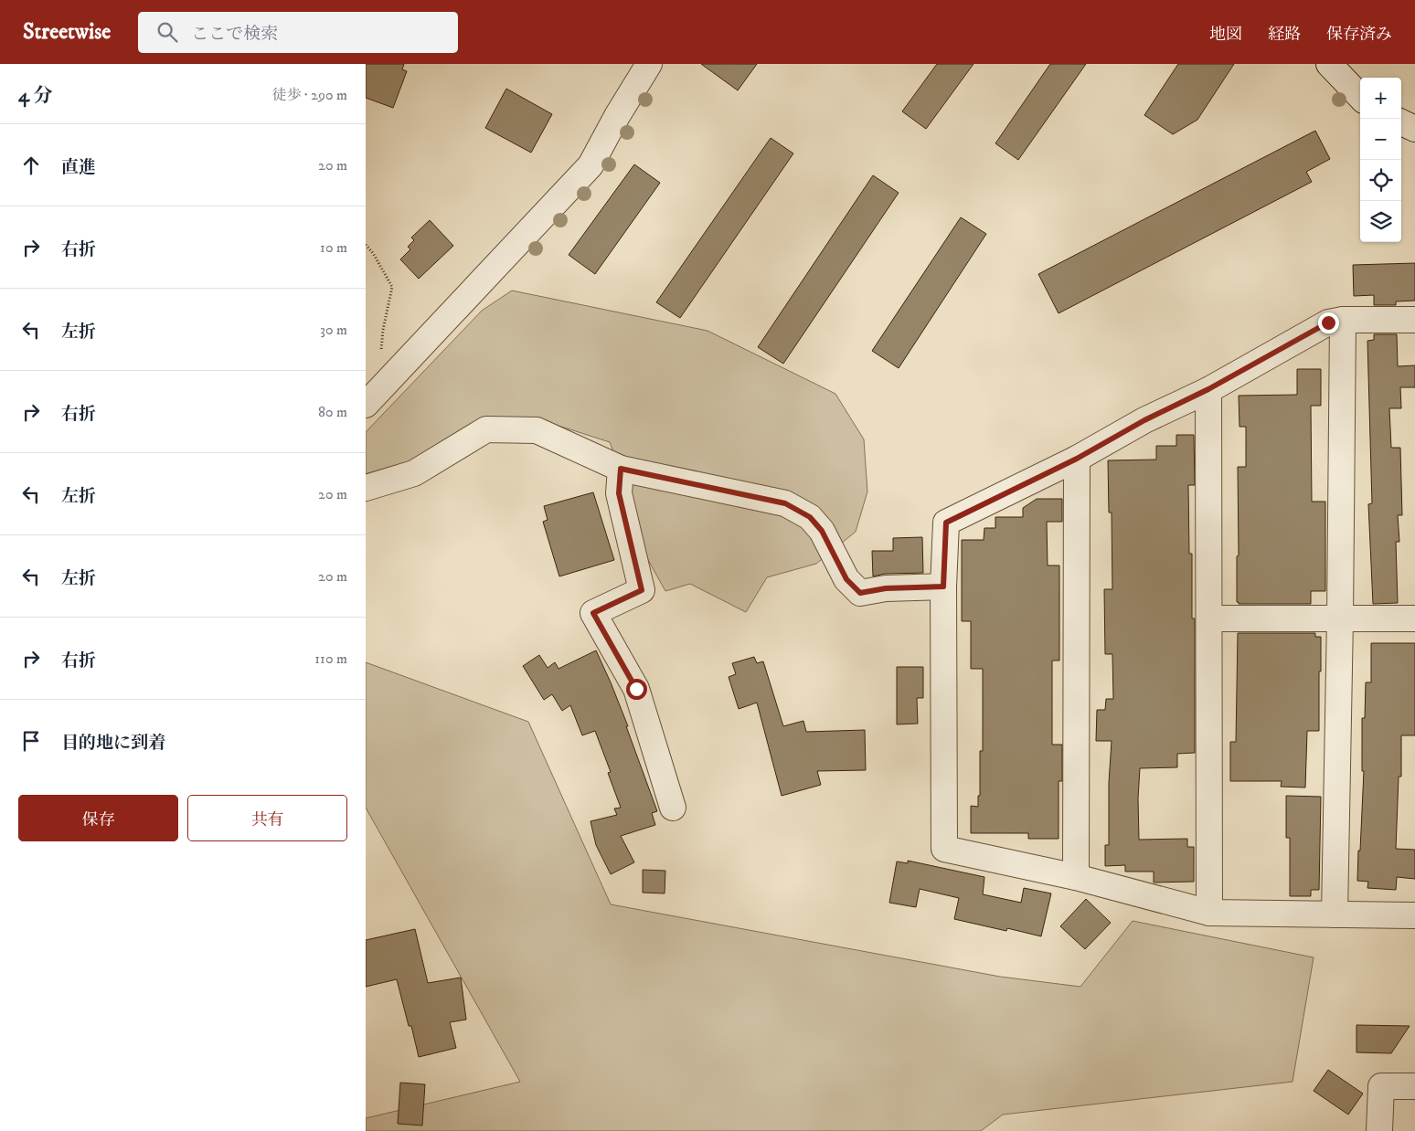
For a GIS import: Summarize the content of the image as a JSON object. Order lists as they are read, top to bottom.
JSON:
{
  "page": {
    "header": "Streetwise",
    "search": "ここで検索",
    "nav": ["地図", "経路", "保存済み"],
    "heading": ["4 分", "徒歩 · 290 m"],
    "map_buttons": ["+", "−"],
    "list": [
      ["直進", "20 m"],
      ["右折", "10 m"],
      ["左折", "30 m"],
      ["右折", "80 m"],
      ["左折", "20 m"],
      ["左折", "20 m"],
      ["右折", "110 m"],
      "目的地に到着"
    ],
    "buttons": ["保存", "共有"]
  }
}
